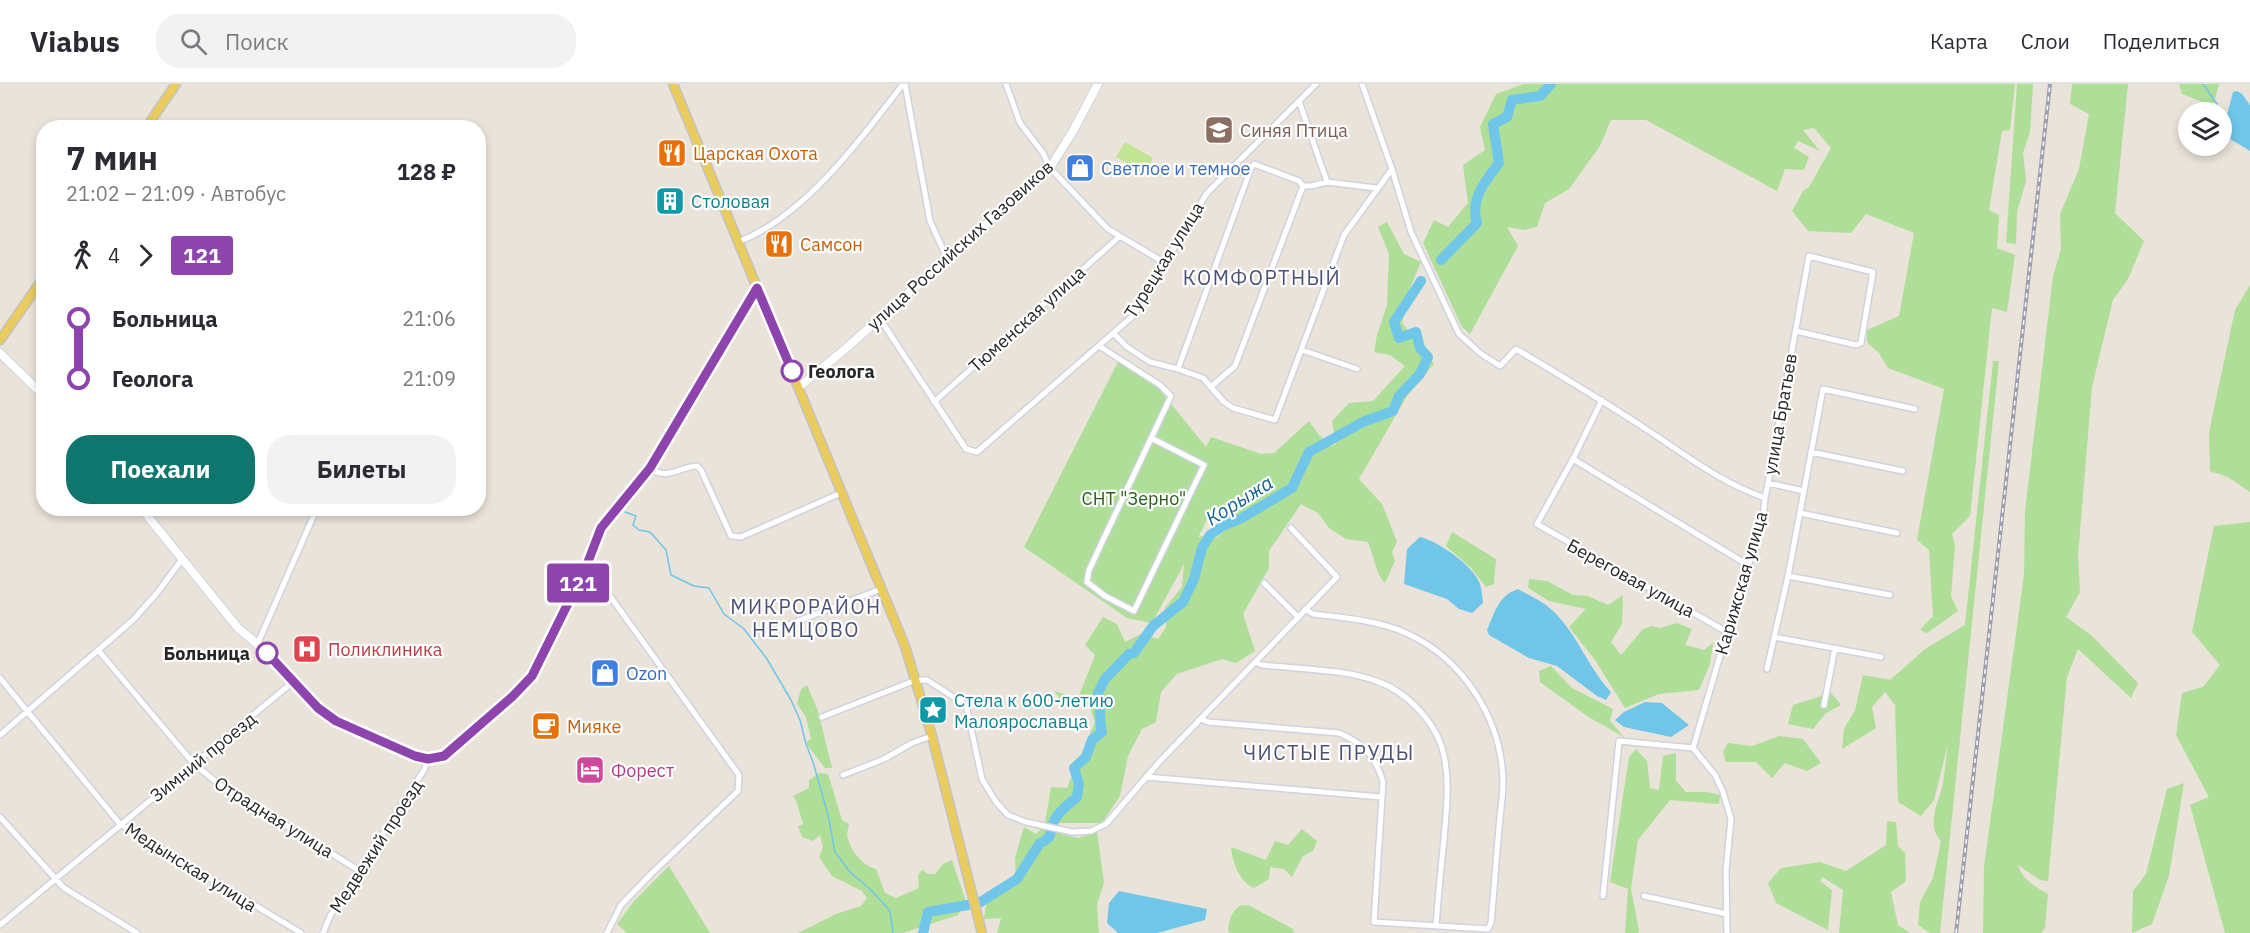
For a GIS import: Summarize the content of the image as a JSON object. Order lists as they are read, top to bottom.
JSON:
{
  "streets": {
    "street": [
      "улица Российских Газовиков",
      "Турецкая улица",
      "Тюменская улица",
      "улица Братьев",
      "Береговая улица",
      "Карижская улица",
      "Зимний проезд",
      "Отрадная улица",
      "Медвежий проезд",
      "Медынская улица"
    ]
  },
  "crossings": [
    ["Турецкая улица", "Тюменская улица"],
    ["улица Братьев", "Карижская улица"],
    ["Береговая улица", "Карижская улица"],
    ["Зимний проезд", "Отрадная улица"],
    ["Зимний проезд", "Медынская улица"],
    ["Отрадная улица", "Медвежий проезд"]
  ],
  "districts": ["КОМФОРТНЫЙ", "МИКРОРАЙОН НЕМЦОВО", "ЧИСТЫЕ ПРУДЫ"],
  "water": ["Корыжа"],
  "parks": ["СНТ \"Зерно\""],
  "places": {
    "school or university": ["Синяя Птица"],
    "restaurant": ["Царская Охота", "Самсон"],
    "shop": ["Светлое и темное", "Ozon"],
    "building": ["Столовая"],
    "other": ["Геолога", "Больница"],
    "hospital": ["Поликлиника"],
    "place": ["Стела к 600-летию Малоярославца"],
    "cafe": ["Мияке"],
    "hotel": ["Форест"]
  },
  "lines": ["bus line 121"],
  "page": {
    "header": "Viabus",
    "search": "Поиск",
    "nav": ["Карта", "Слои", "Поделиться"],
    "on_map": "121",
    "heading": ["7 мин", "21:02 – 21:09 · Автобус", "128 ₽"],
    "legs": ["4", "121"],
    "list": [
      {
        "name": "Больница",
        "value": "21:06"
      },
      {
        "name": "Геолога",
        "value": "21:09"
      }
    ],
    "buttons": ["Поехали", "Билеты"]
  }
}
